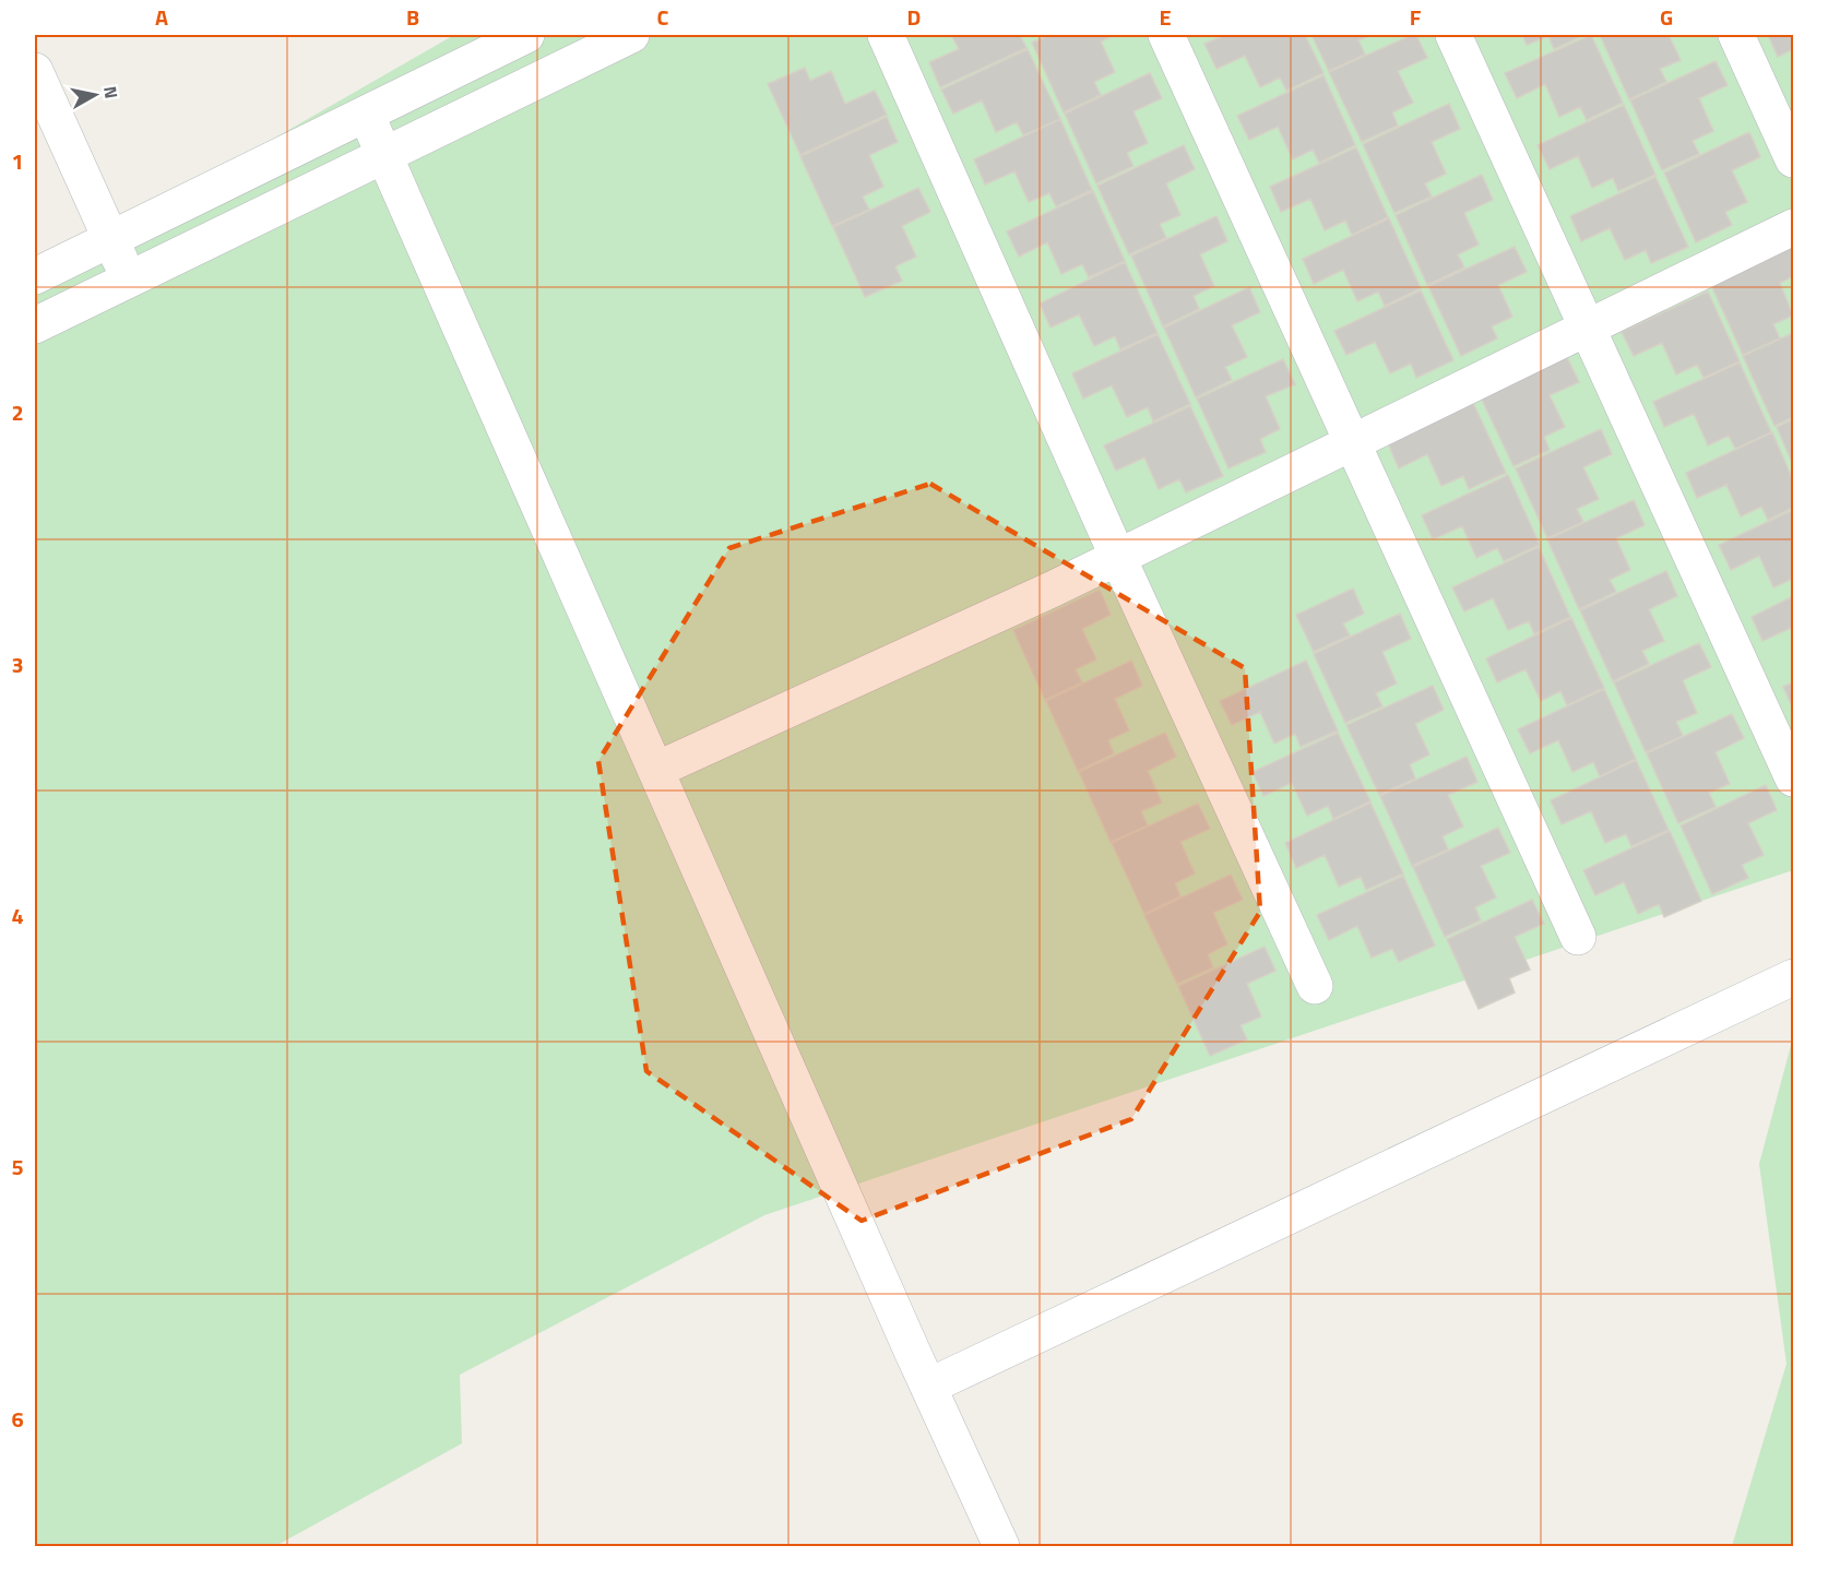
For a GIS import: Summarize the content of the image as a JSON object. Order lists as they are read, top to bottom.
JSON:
{
  "north": "right",
  "grid": {
    "columns": [
      "A",
      "B",
      "C",
      "D",
      "E",
      "F",
      "G"
    ],
    "rows": [
      "1",
      "2",
      "3",
      "4",
      "5",
      "6"
    ]
  }
}
